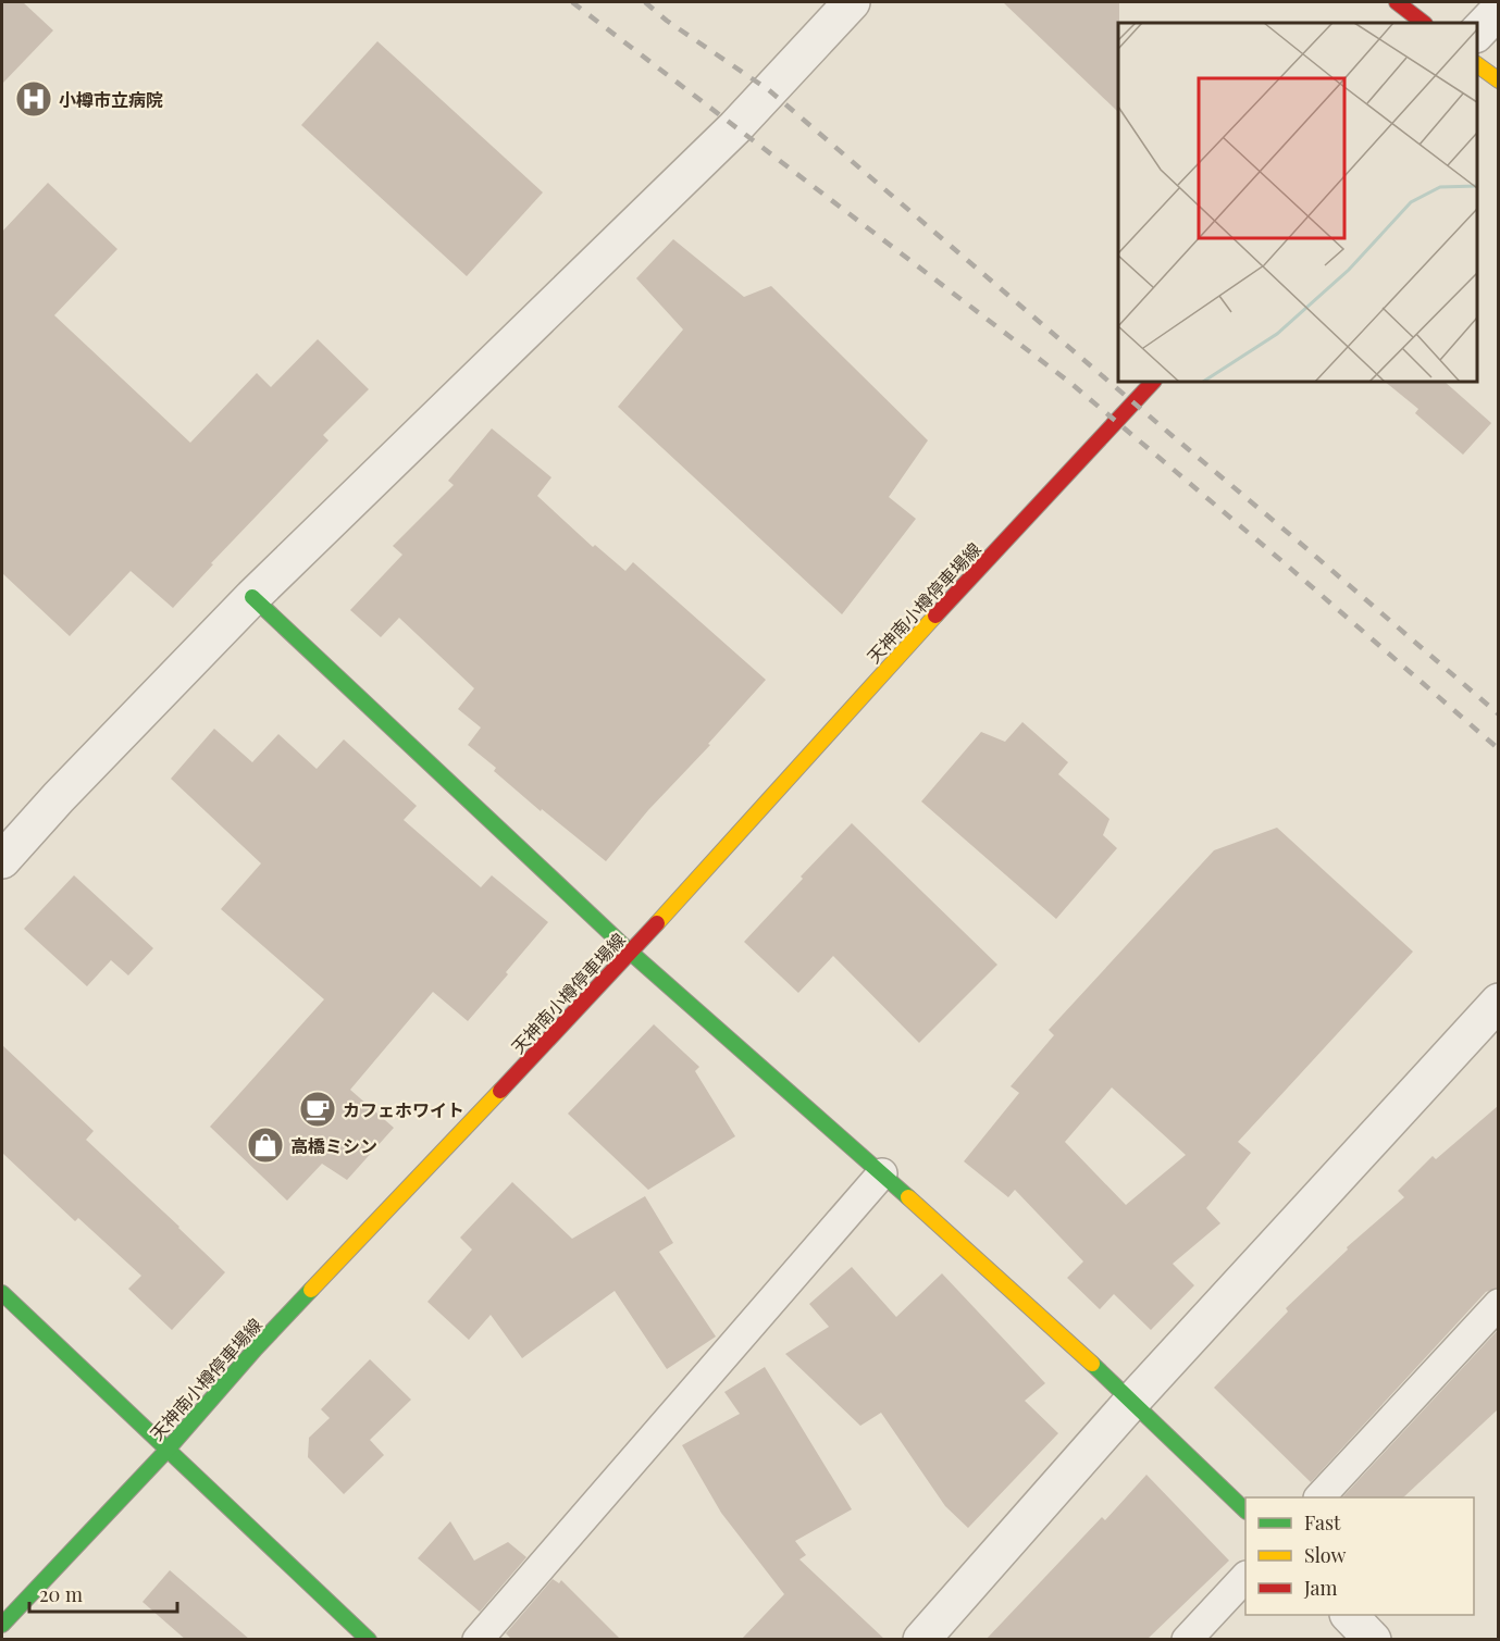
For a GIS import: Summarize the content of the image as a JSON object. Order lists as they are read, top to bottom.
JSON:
{
  "streets": {
    "street": ["天神南小樽停車場線"]
  },
  "places": {
    "hospital": ["小樽市立病院"],
    "cafe": ["カフェホワイト"],
    "shop": ["高橋ミシン"]
  },
  "legend": ["Fast", "Slow", "Jam"],
  "scale_bar": "20 m"
}
